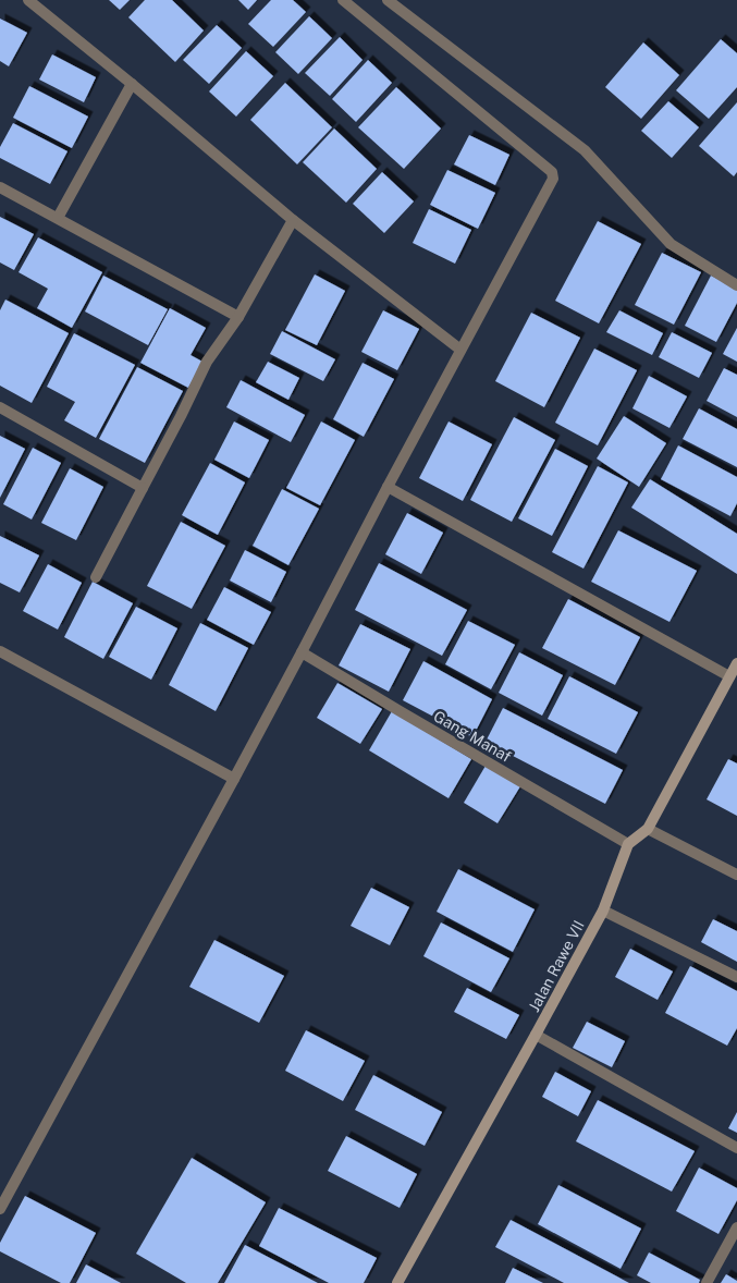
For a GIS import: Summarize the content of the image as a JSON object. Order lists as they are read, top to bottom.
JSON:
{
  "streets": {
    "main road": ["Jalan Rawe VII"],
    "street": ["Gang Manaf"]
  },
  "crossings": [
    ["Gang Manaf", "Jalan Rawe VII"]
  ]
}
